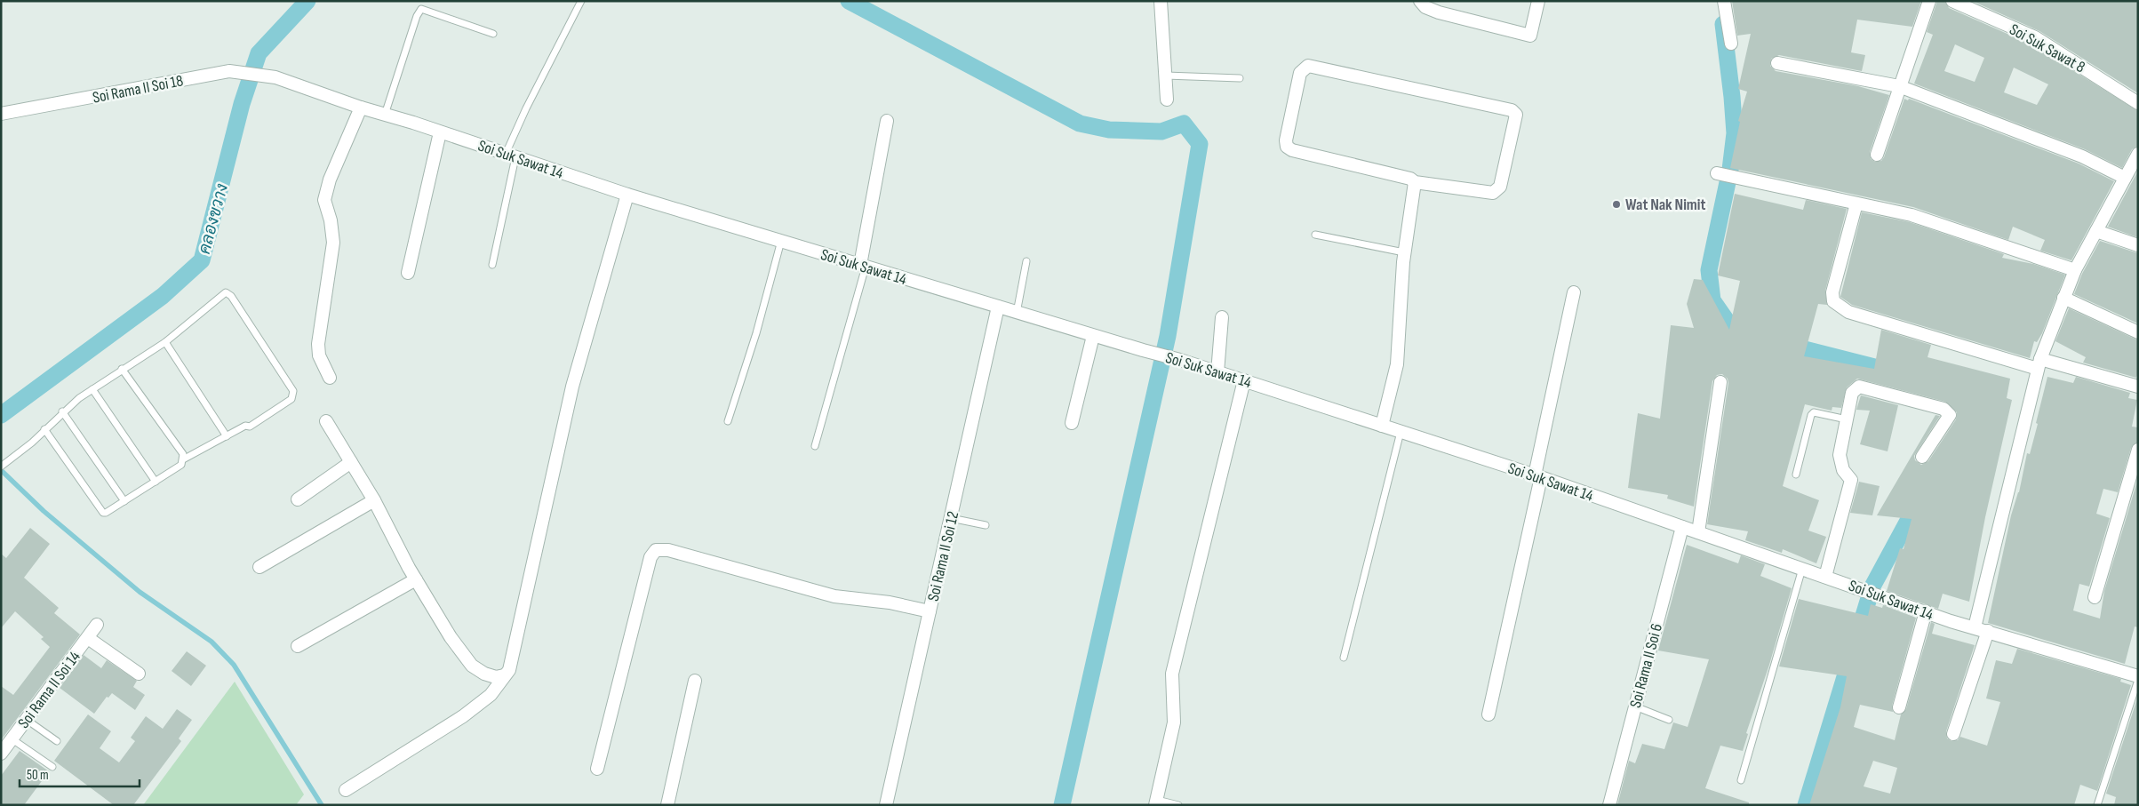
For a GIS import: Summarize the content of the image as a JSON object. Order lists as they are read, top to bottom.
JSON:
{
  "streets": {
    "street": [
      "Soi Suk Sawat 8",
      "Soi Rama II Soi 18",
      "Soi Suk Sawat 14",
      "Soi Rama II Soi 12",
      "Soi Rama II Soi 6",
      "Soi Rama II Soi 14"
    ]
  },
  "crossings": [
    ["Soi Rama II Soi 18", "Soi Suk Sawat 14"],
    ["Soi Suk Sawat 14", "Soi Rama II Soi 12"],
    ["Soi Suk Sawat 14", "Soi Rama II Soi 6"]
  ],
  "water": ["คลองขวาง"],
  "places": ["Wat Nak Nimit"],
  "scale_bar": "50 m"
}
